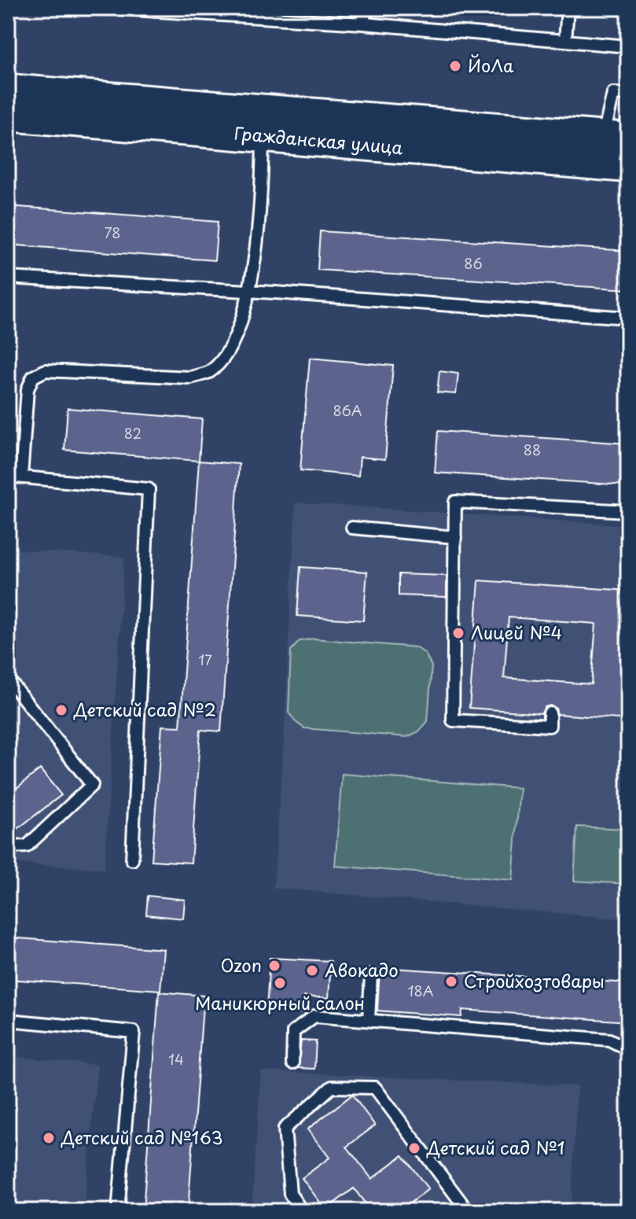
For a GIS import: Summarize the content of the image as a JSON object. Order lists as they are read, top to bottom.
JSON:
{
  "streets": {
    "main road": ["Гражданская улица"]
  },
  "places": [
    "ЙоЛа",
    "Лицей №4",
    "Детский сад №2",
    "Ozon",
    "Авокадо",
    "Стройхозтовары",
    "Маникюрный салон",
    "Детский сад №163",
    "Детский сад №1"
  ],
  "house_numbers": [
    "78",
    "86",
    "86А",
    "82",
    "88",
    "17",
    "18А",
    "14"
  ]
}
